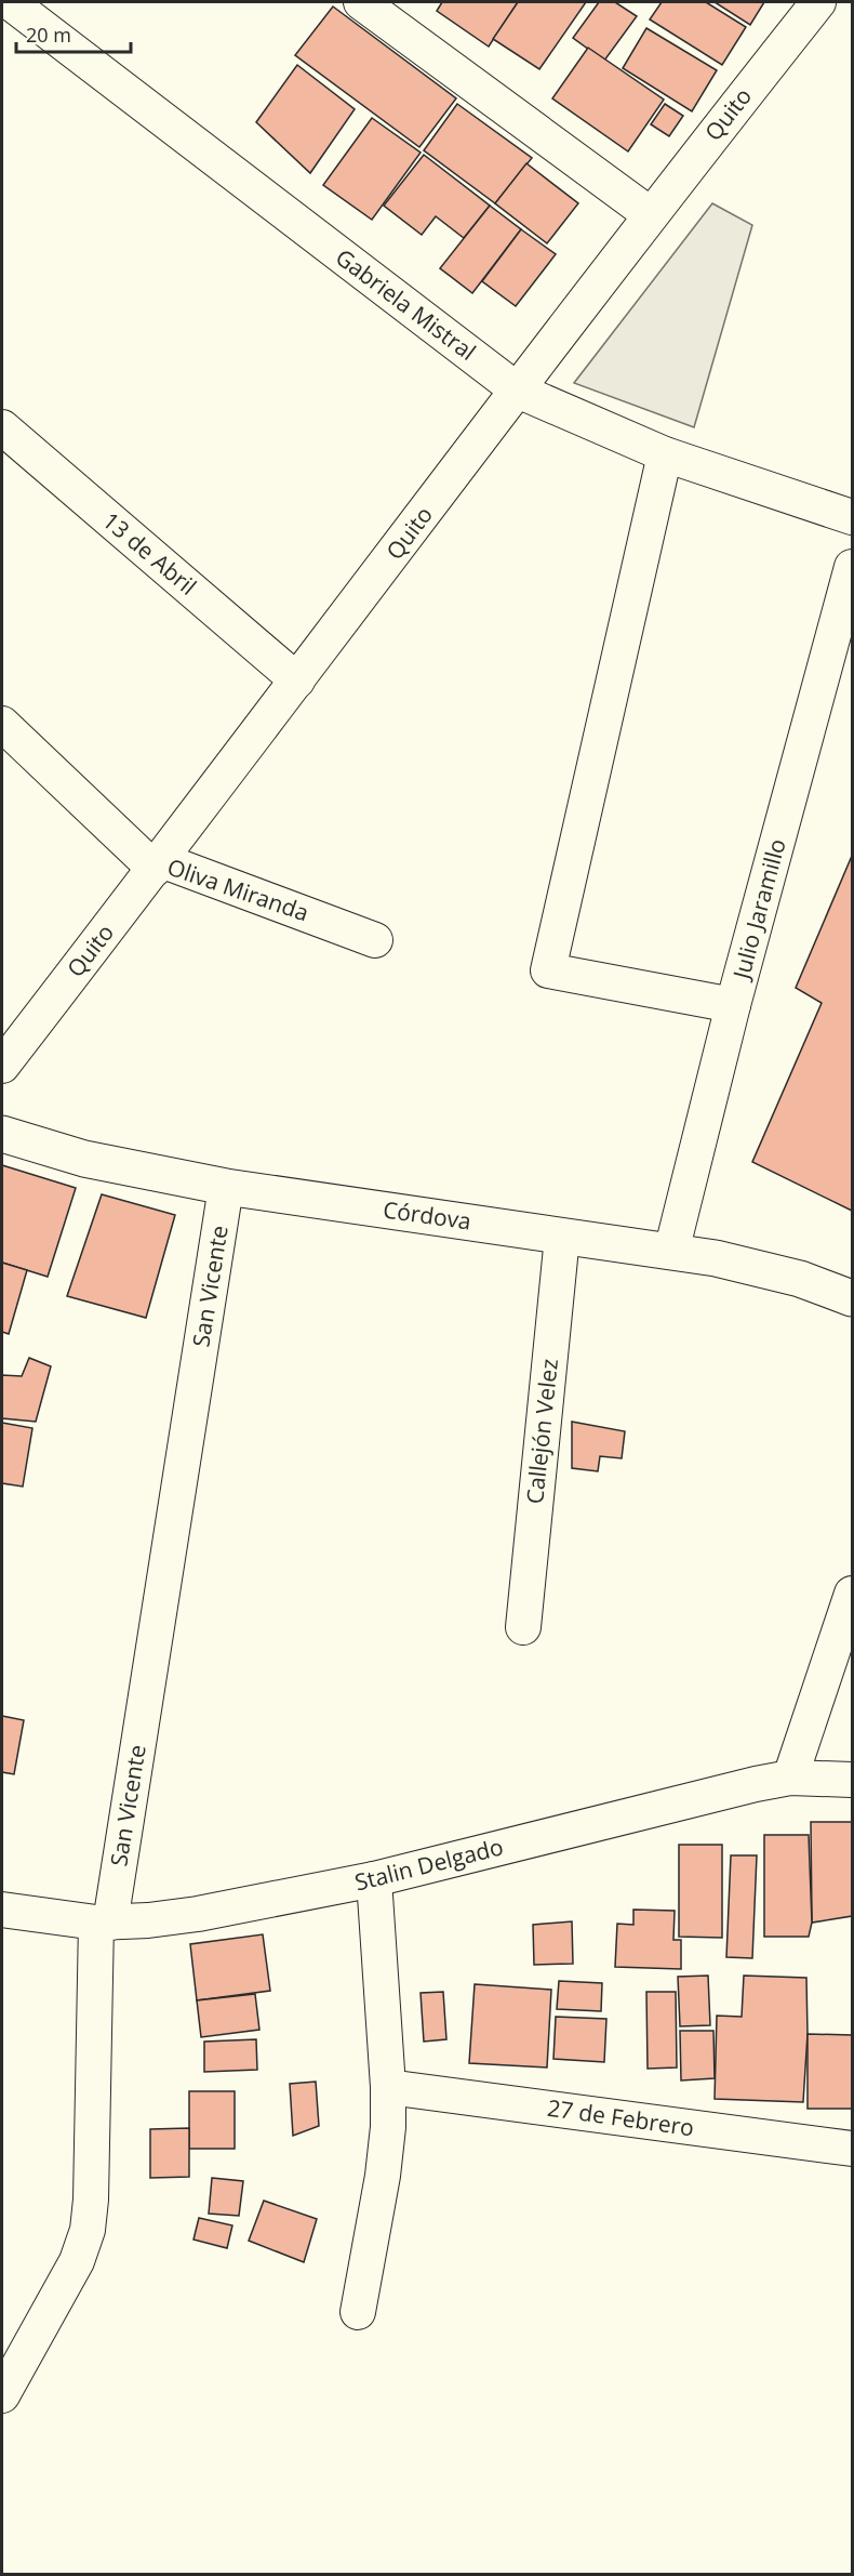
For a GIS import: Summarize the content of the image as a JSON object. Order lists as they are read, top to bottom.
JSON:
{
  "streets": {
    "street": [
      "Quito",
      "Gabriela Mistral",
      "13 de Abril",
      "Oliva Miranda",
      "Julio Jaramillo",
      "Córdova",
      "San Vicente",
      "Callejón Velez",
      "Stalin Delgado",
      "27 de Febrero"
    ]
  },
  "crossings": [
    ["Quito", "Gabriela Mistral"],
    ["Quito", "13 de Abril"],
    ["Quito", "Oliva Miranda"],
    ["Julio Jaramillo", "Córdova"],
    ["Córdova", "San Vicente"],
    ["Córdova", "Callejón Velez"],
    ["San Vicente", "Stalin Delgado"]
  ],
  "scale_bar": "20 m"
}
